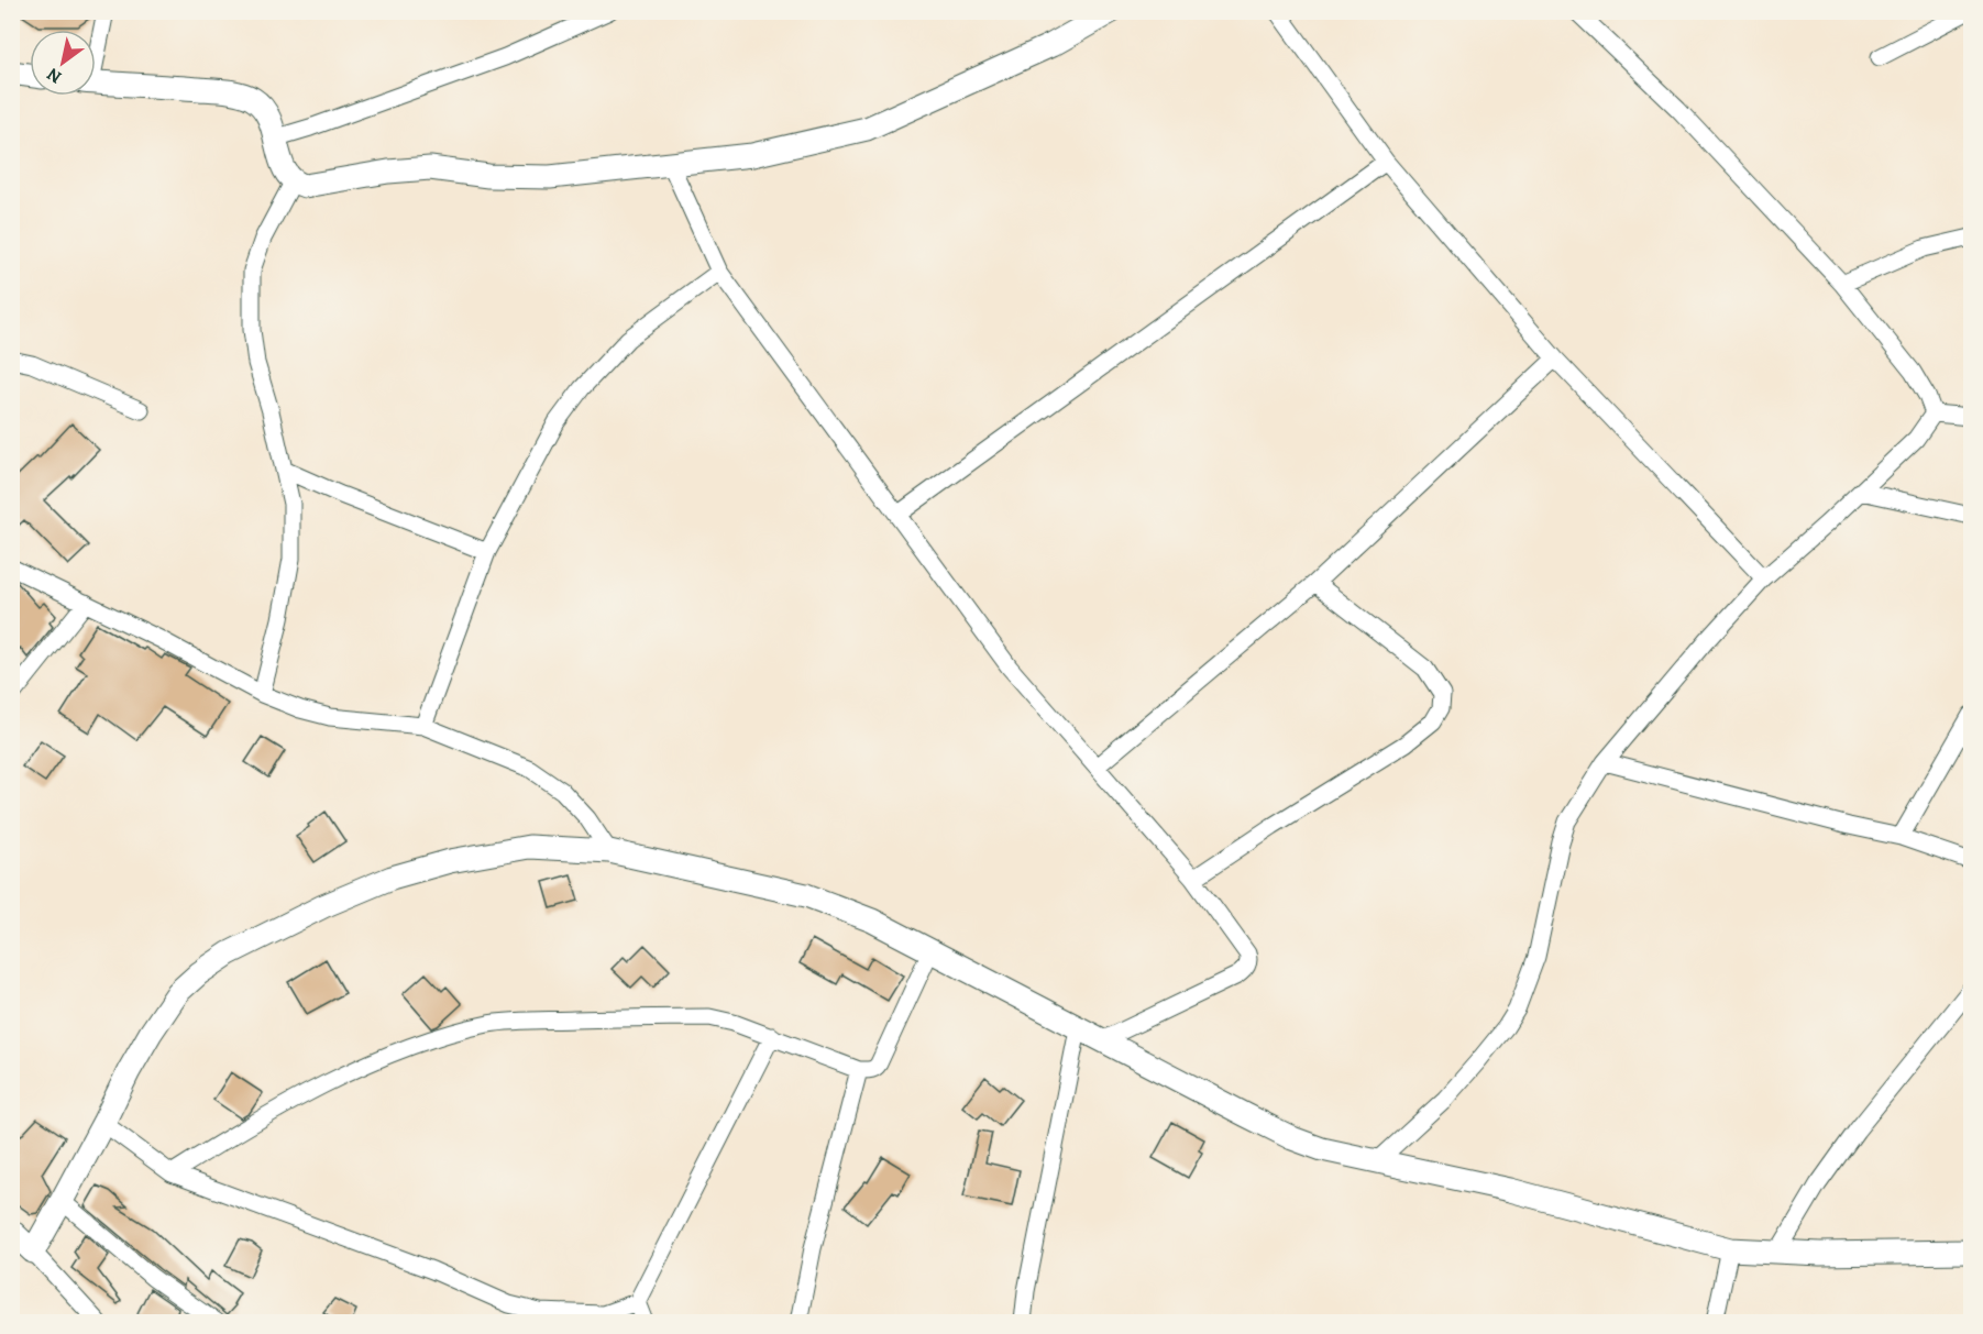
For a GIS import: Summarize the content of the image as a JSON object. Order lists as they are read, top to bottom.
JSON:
{
  "north": "bottom left"
}
